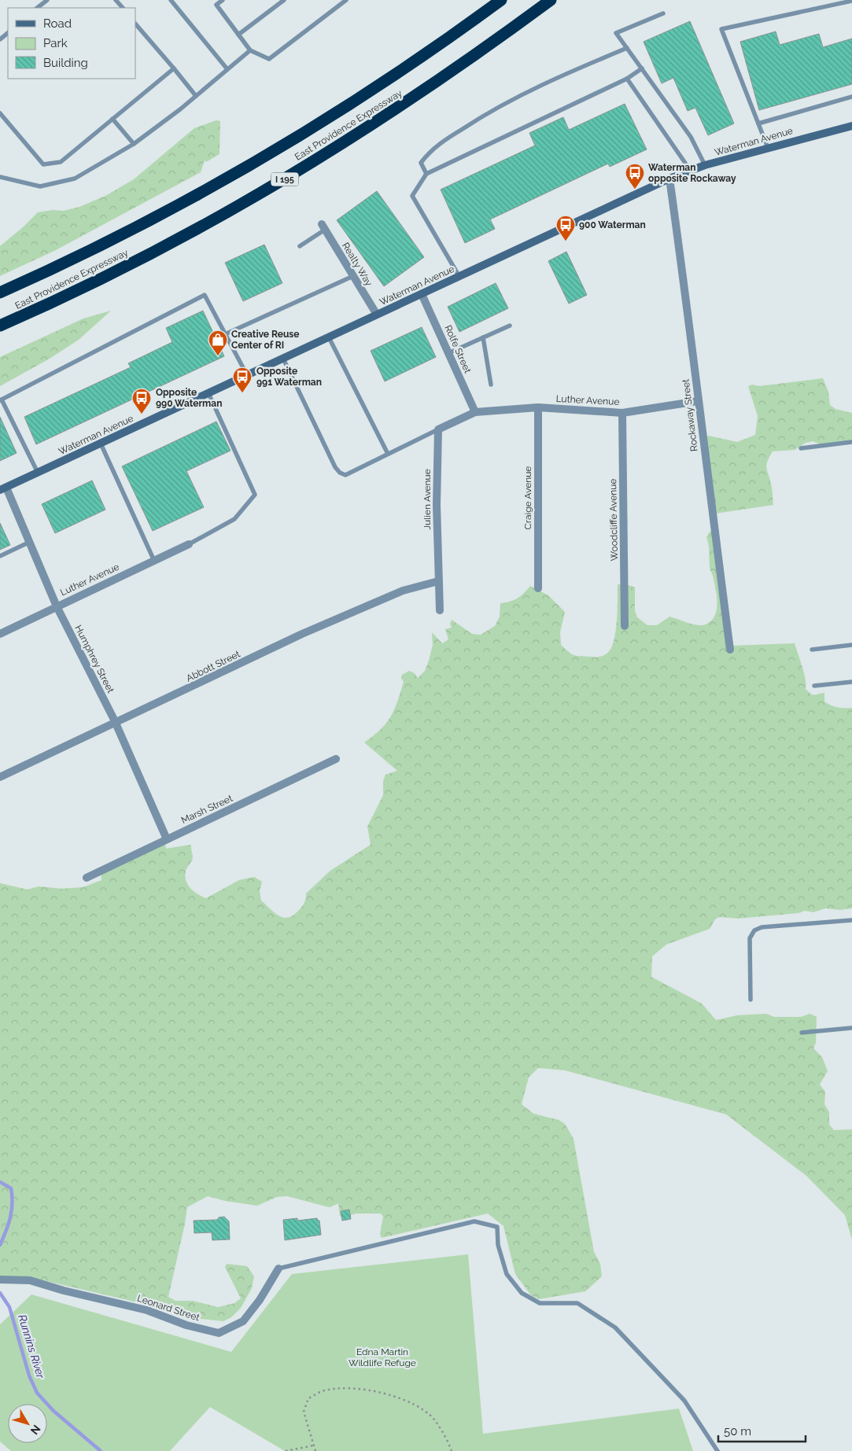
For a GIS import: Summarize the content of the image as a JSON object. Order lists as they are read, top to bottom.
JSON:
{
  "streets": {
    "highway": ["East Providence Expressway", "I 195"],
    "main road": ["Waterman Avenue"],
    "street": [
      "Realty Way",
      "Rolfe Street",
      "Luther Avenue",
      "Rockaway Street",
      "Craige Avenue",
      "Julien Avenue",
      "Woodcliffe Avenue",
      "Humphrey Street",
      "Abbott Street",
      "Marsh Street",
      "Leonard Street"
    ]
  },
  "crossings": [
    ["Waterman Avenue", "Realty Way"],
    ["Waterman Avenue", "Rolfe Street"],
    ["Waterman Avenue", "Rockaway Street"],
    ["Waterman Avenue", "Humphrey Street"],
    ["Rolfe Street", "Luther Avenue"],
    ["Luther Avenue", "Rockaway Street"],
    ["Luther Avenue", "Craige Avenue"],
    ["Luther Avenue", "Woodcliffe Avenue"],
    ["Luther Avenue", "Humphrey Street"],
    ["Julien Avenue", "Abbott Street"],
    ["Humphrey Street", "Abbott Street"],
    ["Humphrey Street", "Marsh Street"]
  ],
  "water": ["Runnins River"],
  "parks": ["Edna Martin Wildlife Refuge"],
  "places": {
    "bus stop": [
      "Waterman opposite Rockaway",
      "900 Waterman",
      "Opposite 991 Waterman",
      "Opposite 990 Waterman"
    ],
    "shop": ["Creative Reuse Center of RI"]
  },
  "legend": ["Road", "Park", "Building"],
  "scale_bar": "50 m",
  "north": "bottom right"
}
